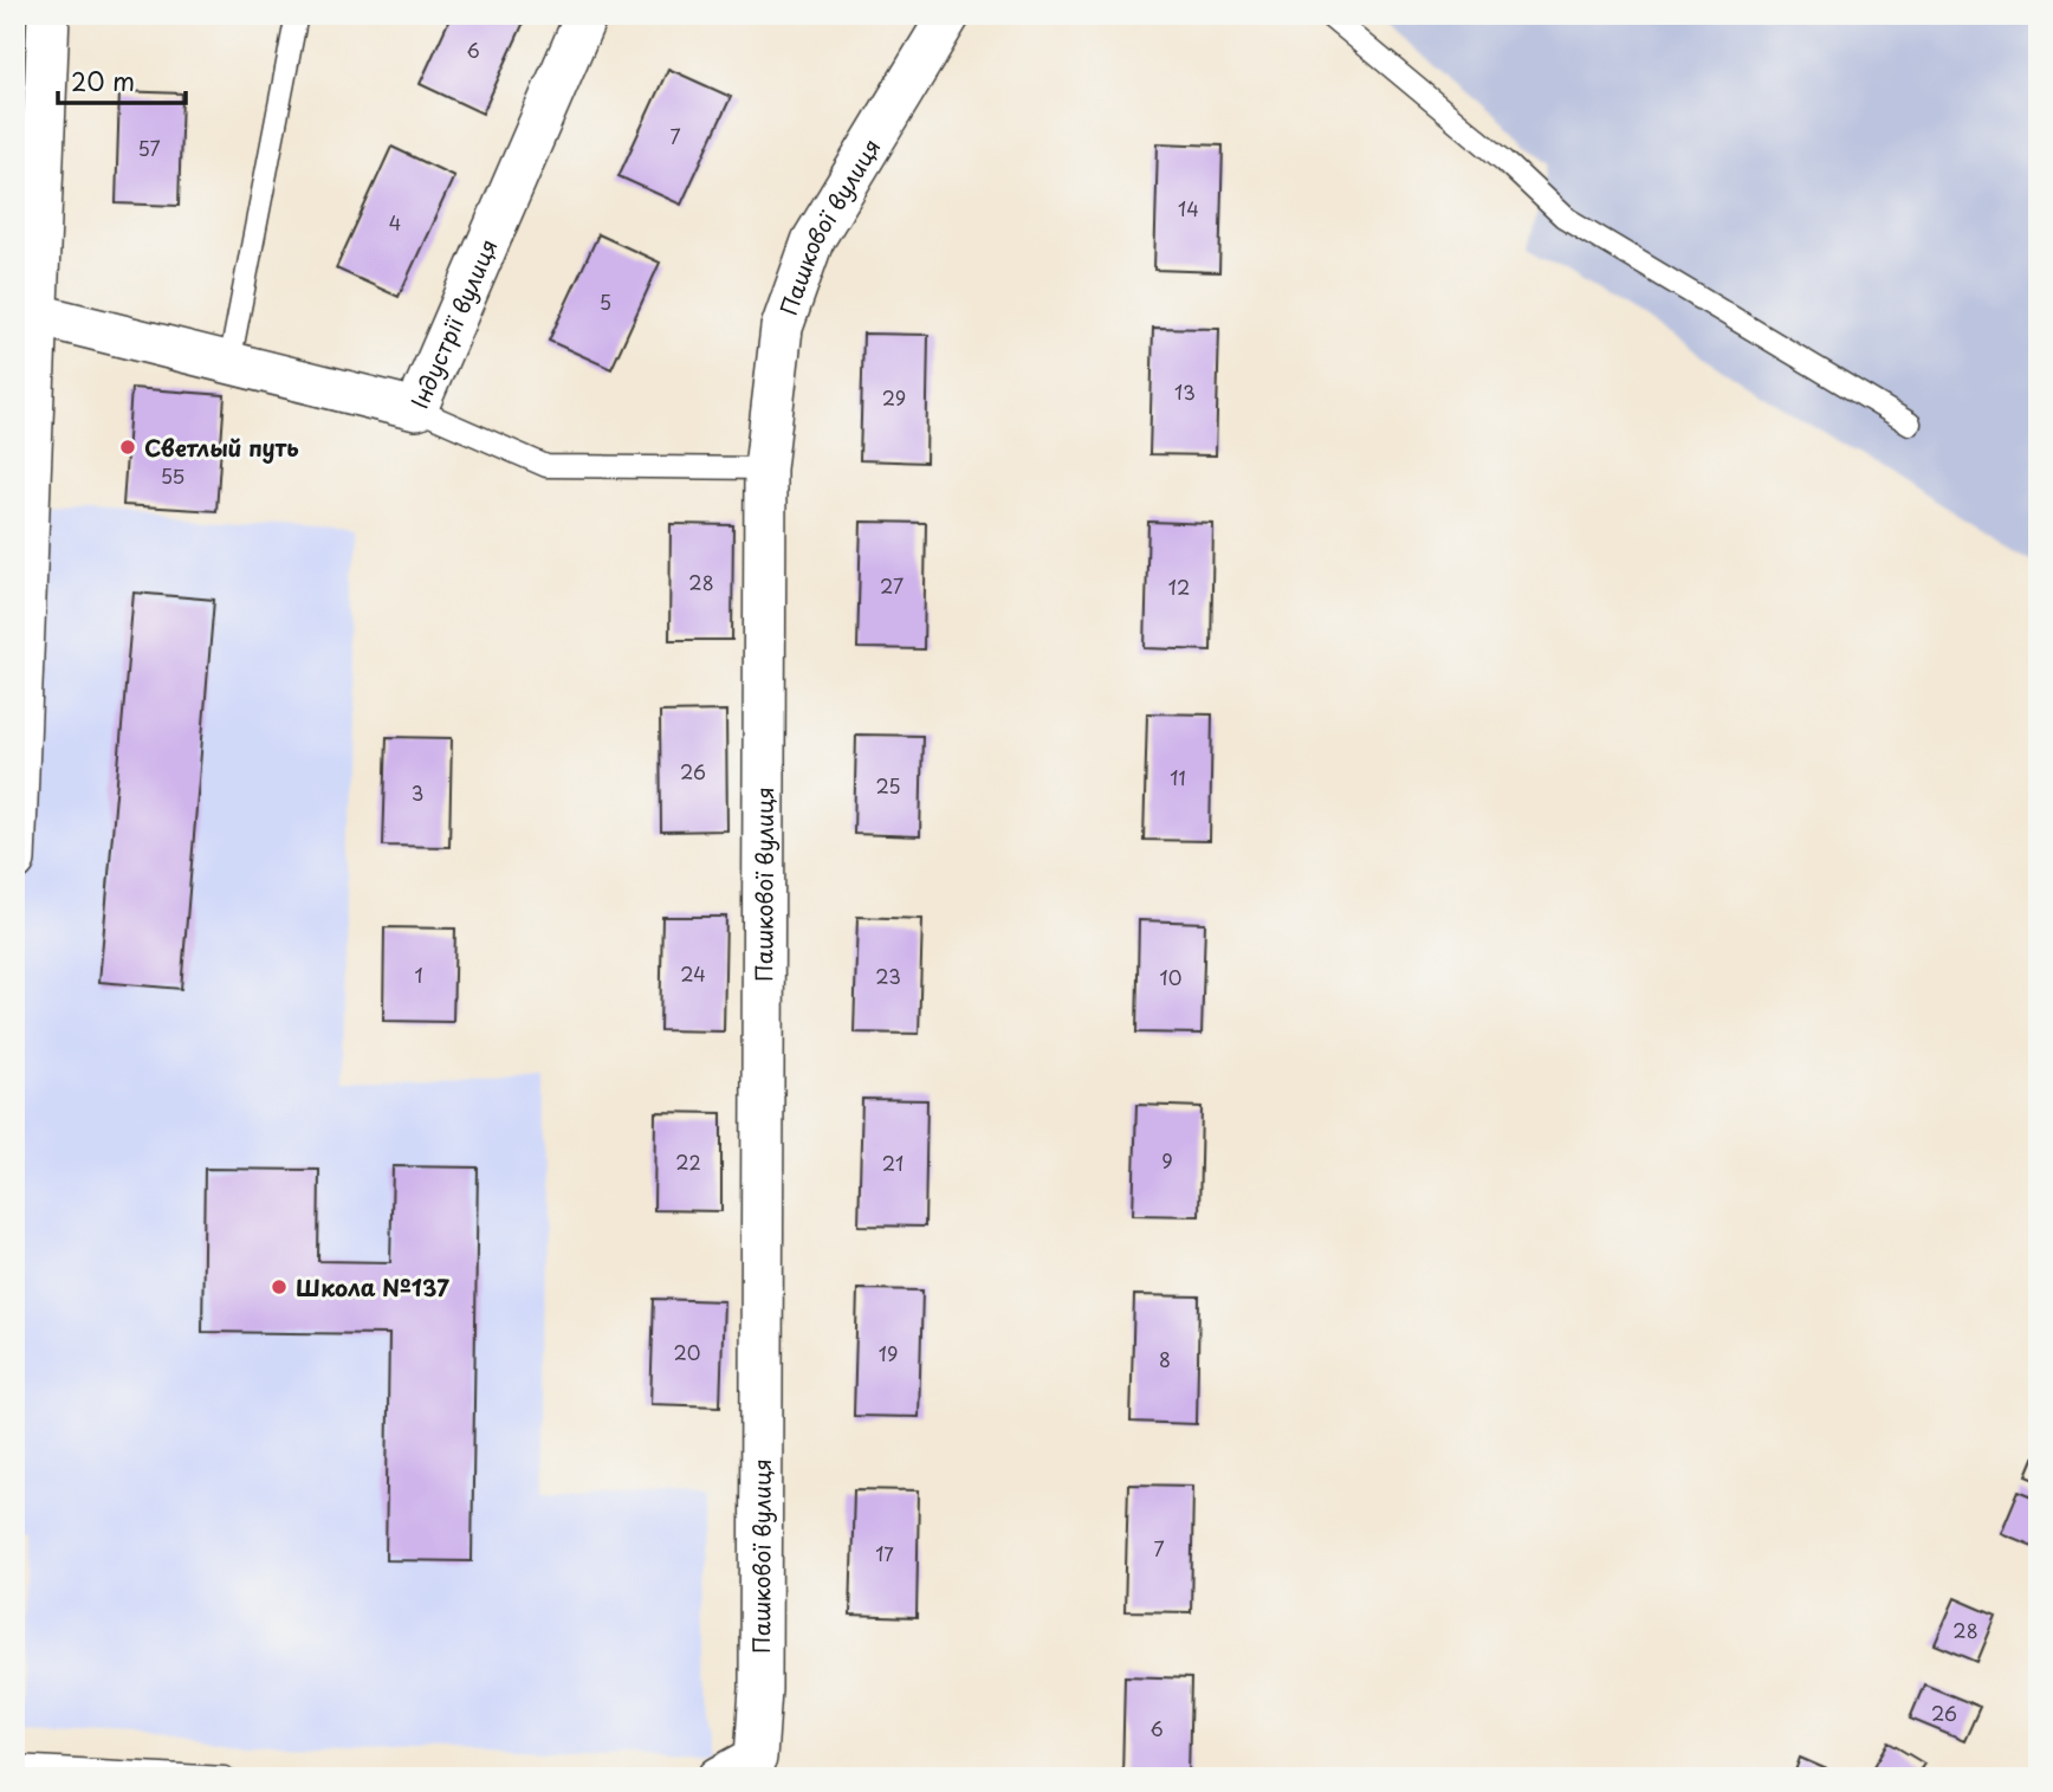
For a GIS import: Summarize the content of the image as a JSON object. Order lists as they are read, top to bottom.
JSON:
{
  "streets": {
    "street": ["Пашкової вулиця", "Індустрії вулиця"]
  },
  "places": ["Светлый путь", "Школа №137"],
  "house_numbers": [
    "6",
    "7",
    "57",
    "14",
    "4",
    "5",
    "13",
    "29",
    "55",
    "28",
    "27",
    "12",
    "26",
    "11",
    "25",
    "3",
    "24",
    "1",
    "23",
    "10",
    "9",
    "22",
    "21",
    "20",
    "19",
    "8",
    "7",
    "17",
    "28",
    "26",
    "6"
  ],
  "scale_bar": "20 m"
}
